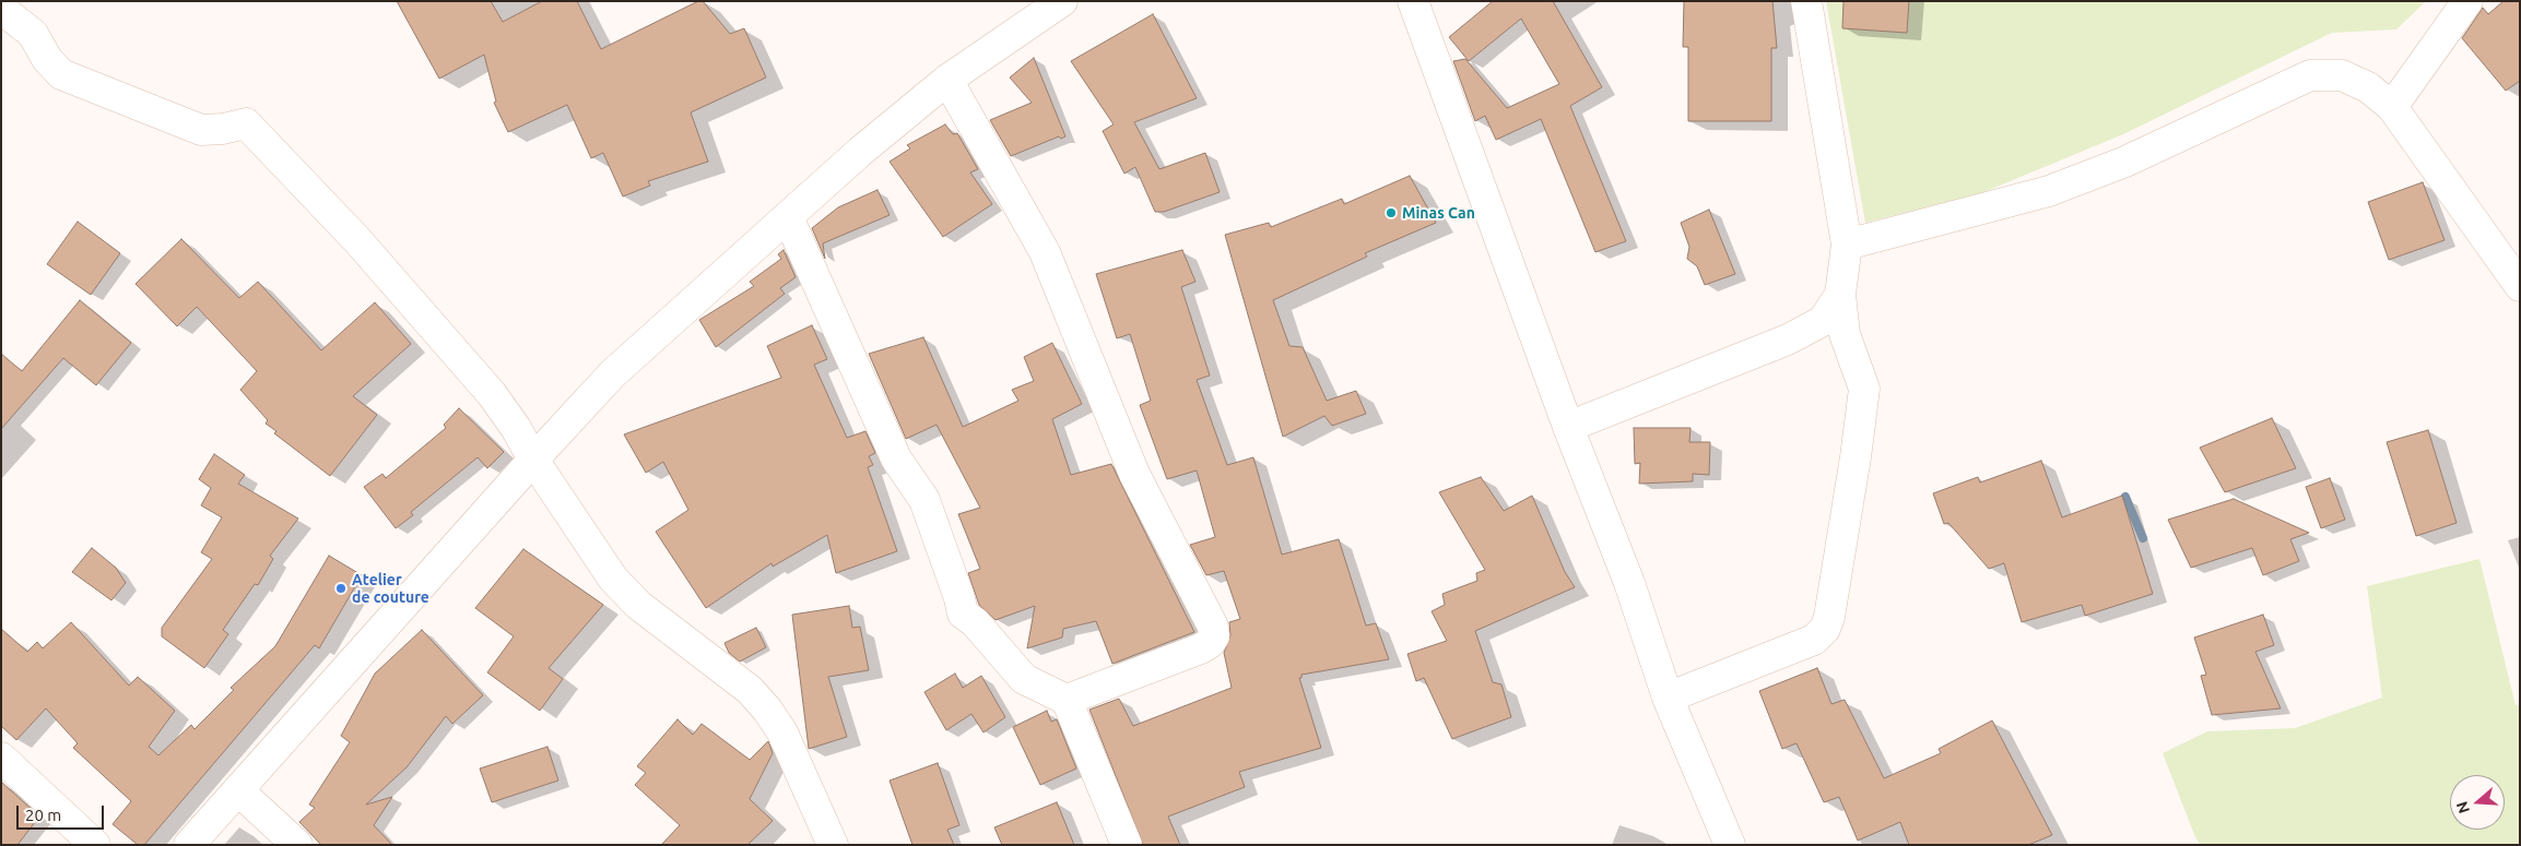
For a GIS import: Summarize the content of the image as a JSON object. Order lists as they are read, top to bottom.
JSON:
{
  "places": ["Minas Can", "Atelier de couture"],
  "scale_bar": "20 m",
  "north": "left"
}
